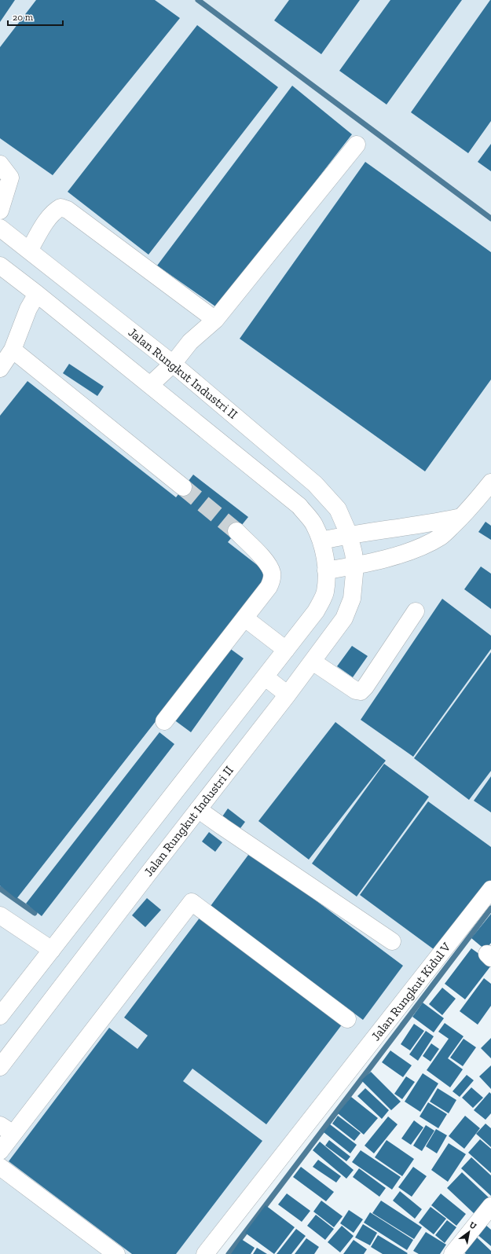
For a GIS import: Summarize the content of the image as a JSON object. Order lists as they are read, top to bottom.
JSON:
{
  "streets": {
    "street": ["Jalan Rungkut Industri II", "Jalan Rungkut Kidul V"]
  },
  "scale_bar": "20 m",
  "north": "top right"
}
